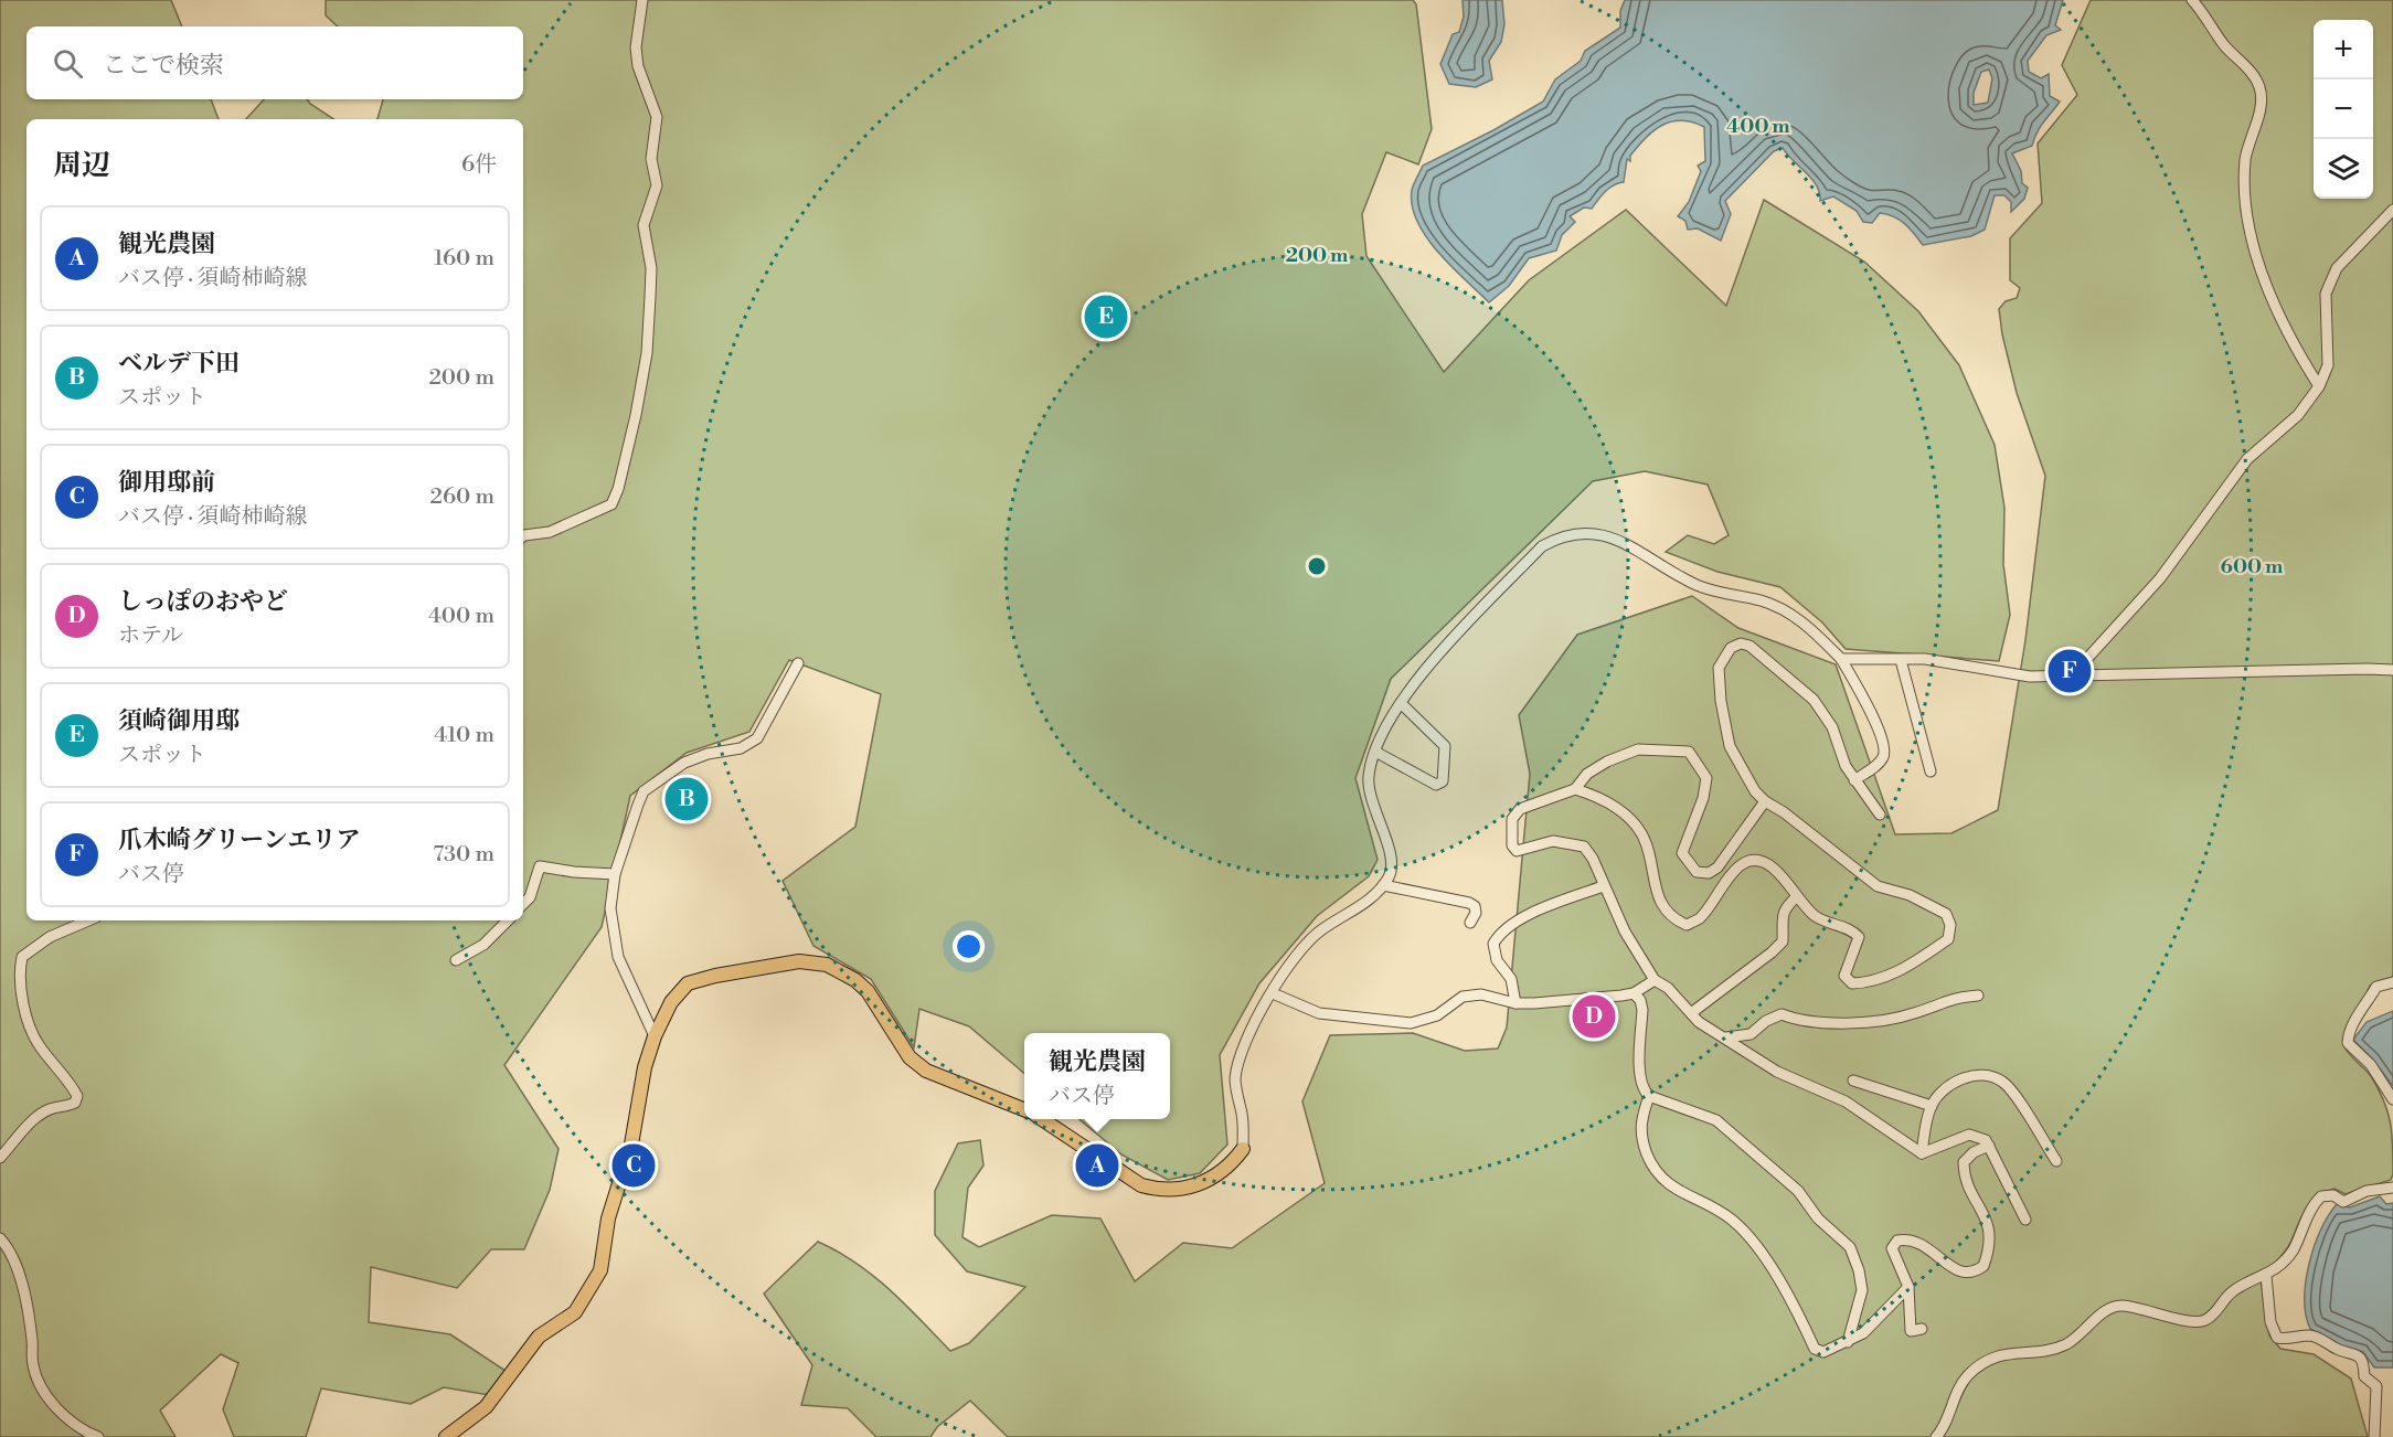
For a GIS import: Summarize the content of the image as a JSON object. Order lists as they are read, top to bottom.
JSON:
{
  "page": {
    "map_buttons": ["+", "−"],
    "search": "ここで検索",
    "heading": ["周辺", "6件"],
    "list": [
      {
        "mark": "A",
        "name": "観光農園",
        "note": "バス停 · 須崎柿崎線",
        "value": "160 m"
      },
      {
        "mark": "B",
        "name": "ベルデ下田",
        "note": "スポット",
        "value": "200 m"
      },
      {
        "mark": "C",
        "name": "御用邸前",
        "note": "バス停 · 須崎柿崎線",
        "value": "260 m"
      },
      {
        "mark": "D",
        "name": "しっぽのおやど",
        "note": "ホテル",
        "value": "400 m"
      },
      {
        "mark": "E",
        "name": "須崎御用邸",
        "note": "スポット",
        "value": "410 m"
      },
      {
        "mark": "F",
        "name": "爪木崎グリーンエリア",
        "note": "バス停",
        "value": "730 m"
      }
    ],
    "pins": [
      "E",
      "F",
      "B",
      "D",
      "A",
      "C"
    ],
    "popup": ["観光農園", "バス停"]
  },
  "rings": ["400 m", "200 m", "600 m"]
}
